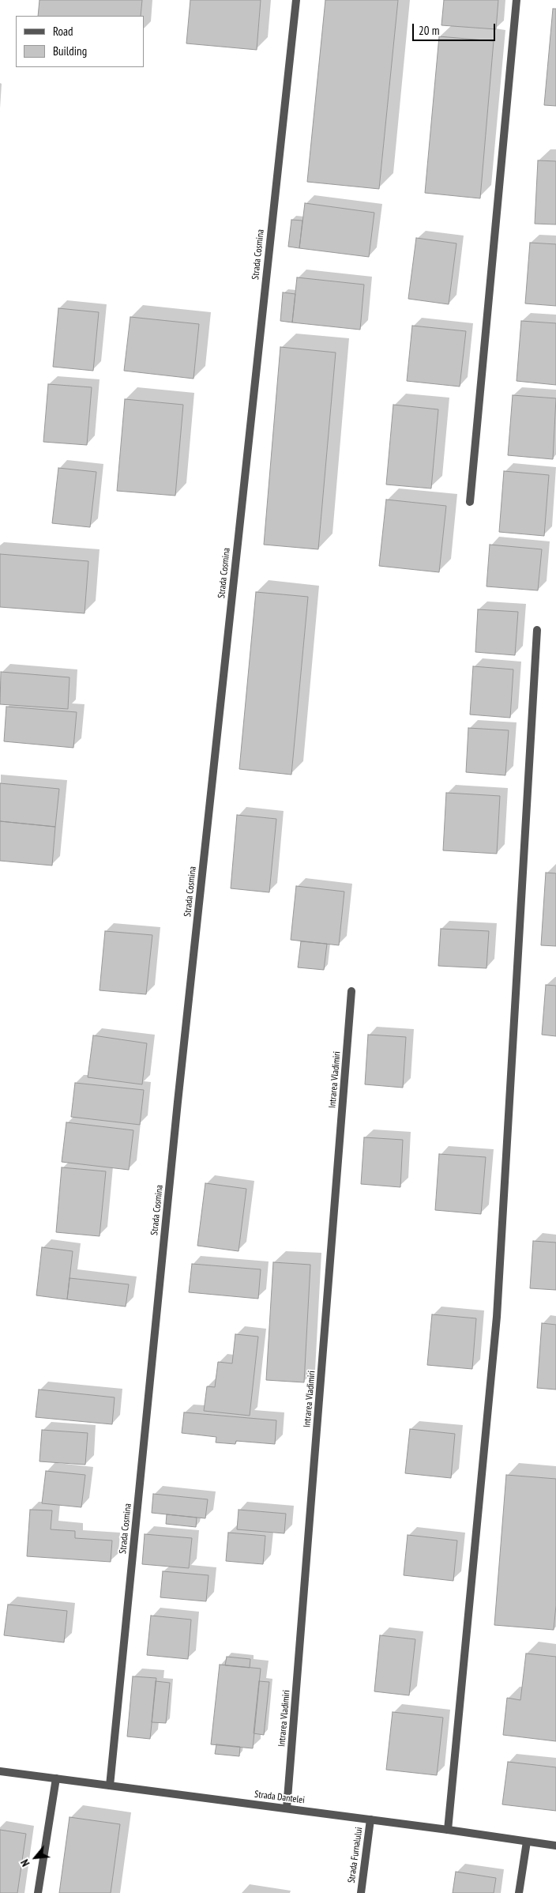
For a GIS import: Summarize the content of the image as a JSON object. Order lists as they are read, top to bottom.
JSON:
{
  "streets": {
    "street": [
      "Strada Cosmina",
      "Intrarea Vladimiri",
      "Strada Dantelei",
      "Strada Furnalului"
    ]
  },
  "crossings": [
    ["Strada Cosmina", "Strada Dantelei"],
    ["Intrarea Vladimiri", "Strada Dantelei"],
    ["Strada Dantelei", "Strada Furnalului"]
  ],
  "legend": ["Road", "Building"],
  "scale_bar": "20 m",
  "north": "bottom left"
}
